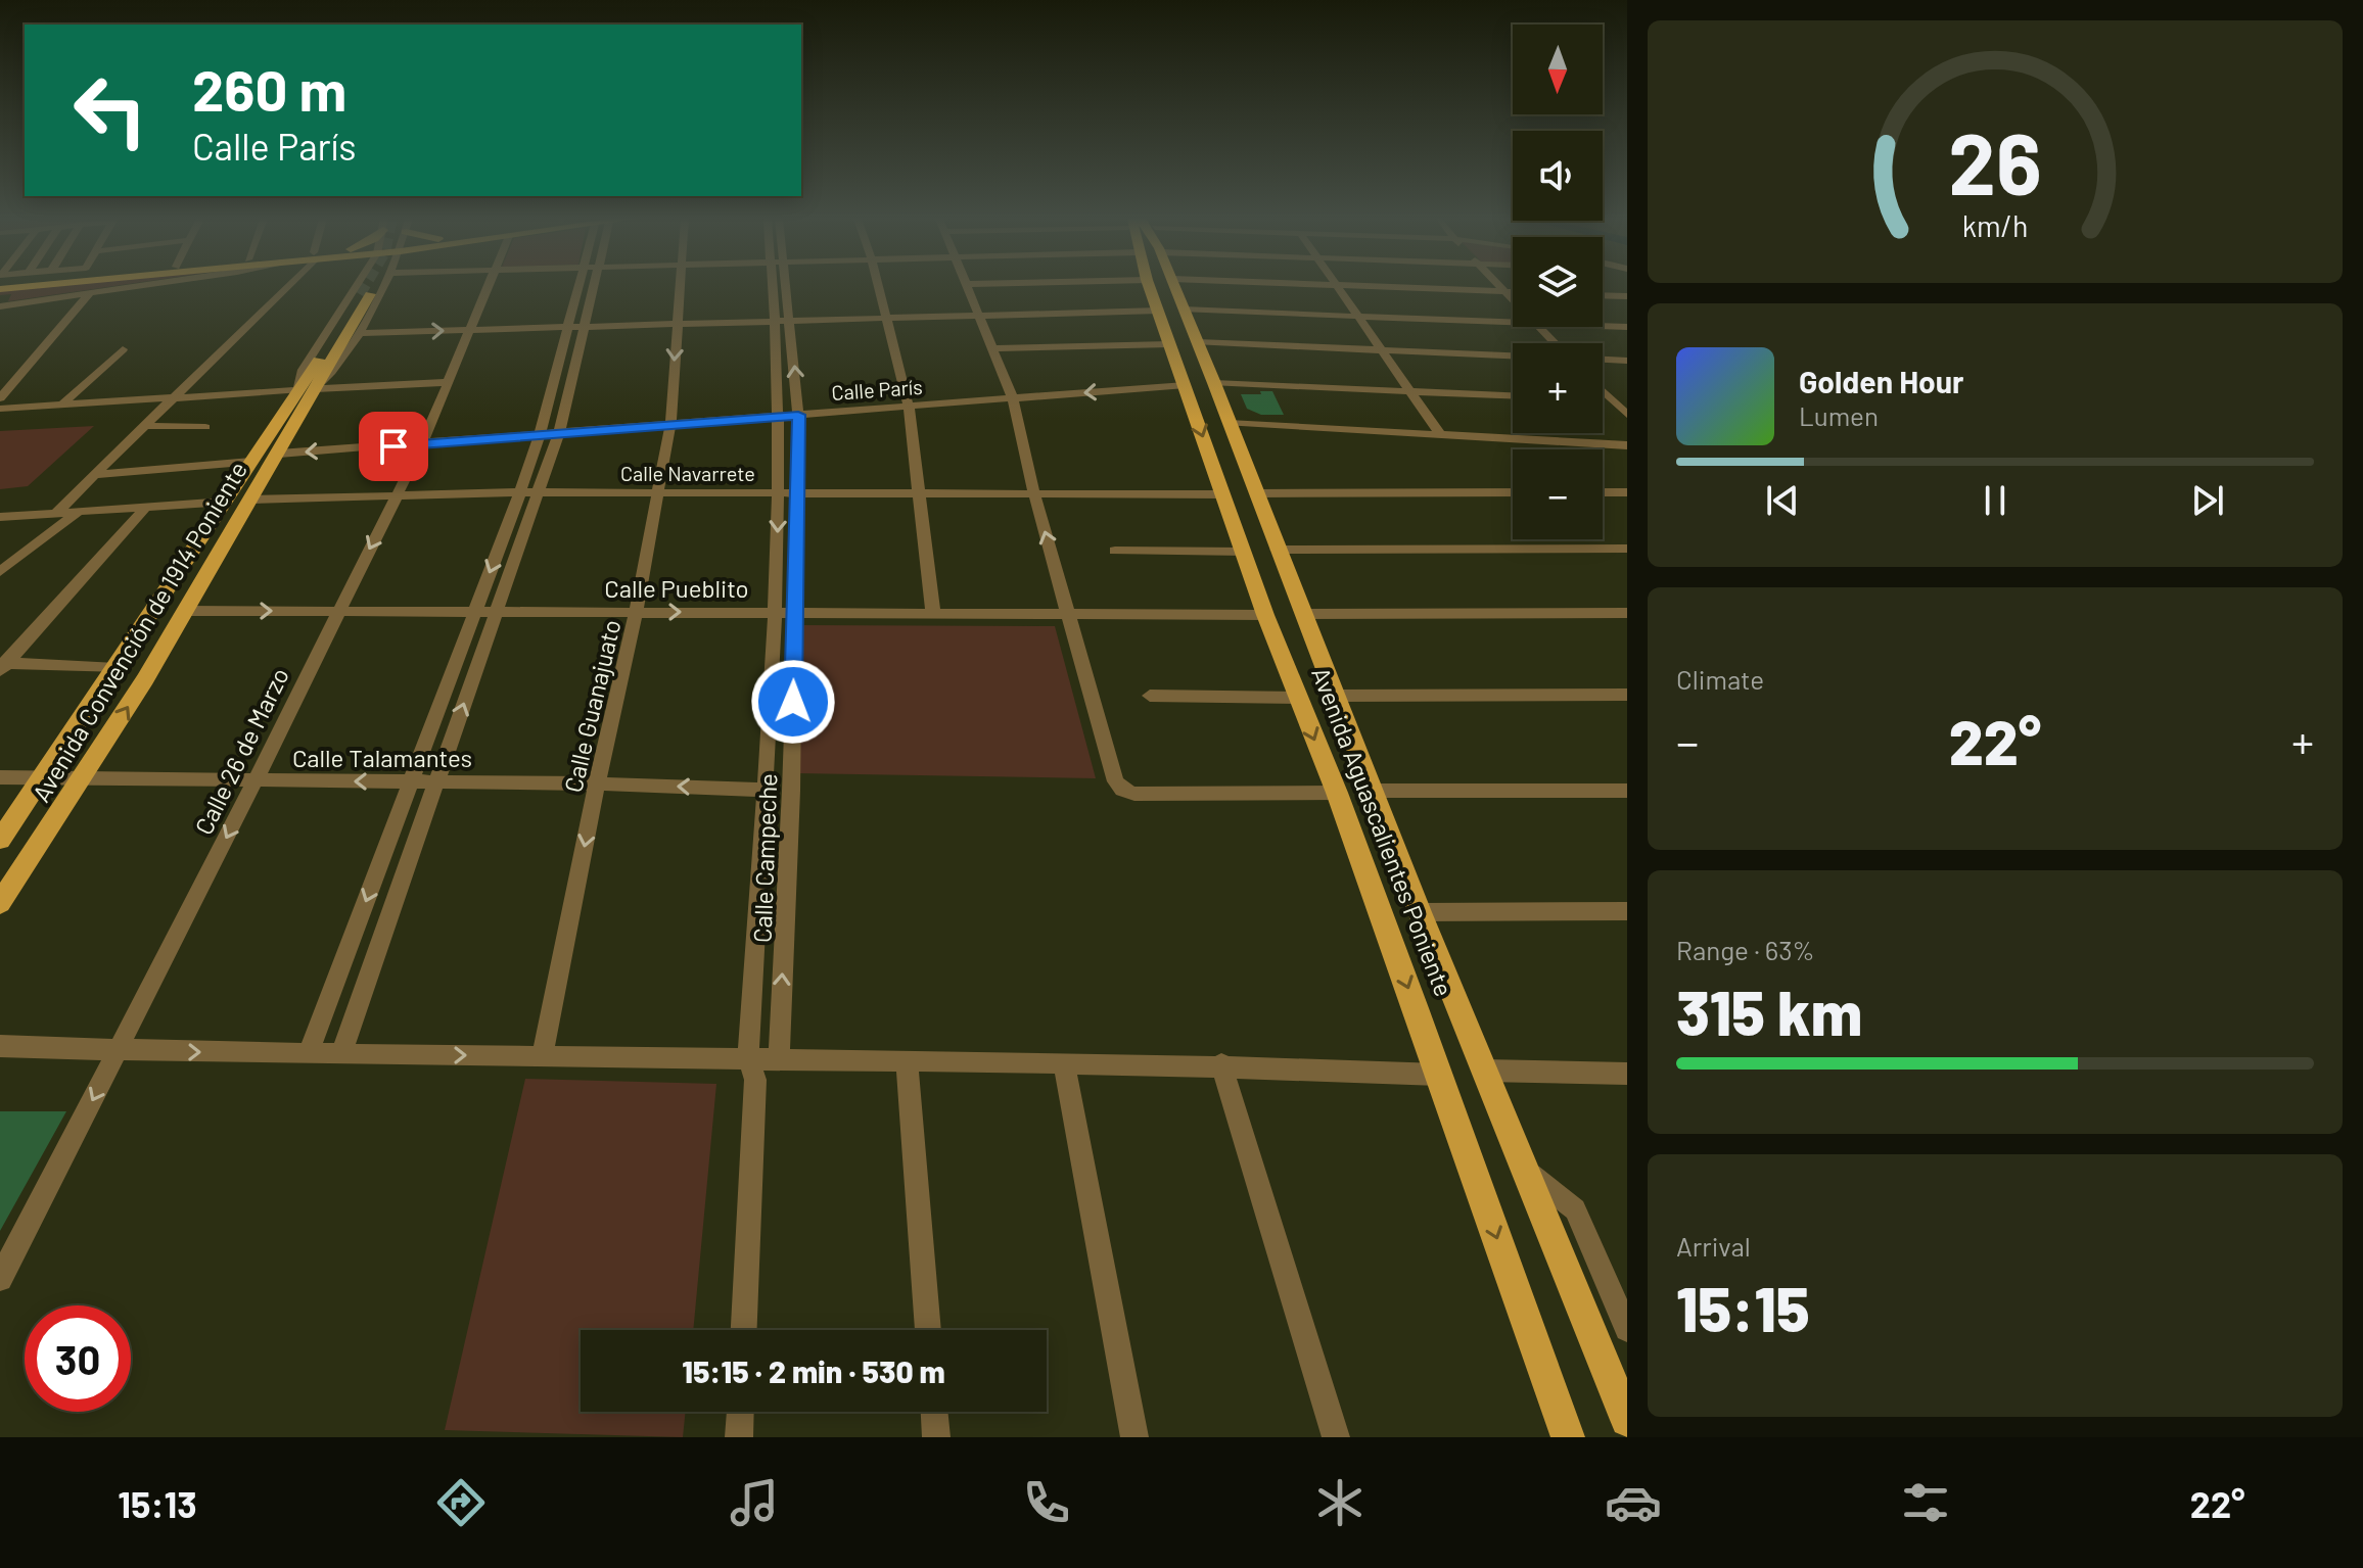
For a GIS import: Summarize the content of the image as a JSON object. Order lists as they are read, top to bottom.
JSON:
{
  "streets": {
    "main road": ["Avenida Convención de 1914 Poniente", "Avenida Aguascalientes Poniente"],
    "street": [
      "Calle París",
      "Calle Navarrete",
      "Calle Pueblito",
      "Calle Guanajuato",
      "Calle 26 de Marzo",
      "Calle Talamantes",
      "Calle Campeche"
    ]
  },
  "crossings": [
    ["Calle París", "Avenida Convención de 1914 Poniente"],
    ["Calle París", "Calle Guanajuato"],
    ["Calle París", "Calle 26 de Marzo"],
    ["Calle París", "Avenida Aguascalientes Poniente"],
    ["Calle París", "Calle Campeche"],
    ["Calle Navarrete", "Avenida Convención de 1914 Poniente"],
    ["Calle Navarrete", "Calle Guanajuato"],
    ["Calle Navarrete", "Calle 26 de Marzo"],
    ["Calle Navarrete", "Avenida Aguascalientes Poniente"],
    ["Calle Navarrete", "Calle Campeche"],
    ["Calle Pueblito", "Avenida Convención de 1914 Poniente"],
    ["Calle Pueblito", "Calle Guanajuato"],
    ["Calle Pueblito", "Calle 26 de Marzo"],
    ["Calle Pueblito", "Avenida Aguascalientes Poniente"],
    ["Calle Pueblito", "Calle Campeche"],
    ["Avenida Convención de 1914 Poniente", "Calle Talamantes"],
    ["Calle Guanajuato", "Calle Talamantes"],
    ["Calle 26 de Marzo", "Calle Talamantes"],
    ["Calle Talamantes", "Calle Campeche"]
  ],
  "one_way": ["Calle Talamantes"],
  "north": "bottom",
  "page": {
    "map_buttons": ["+", "−"],
    "turn": ["260 m", "Calle París"],
    "song": ["Golden Hour", "Lumen"],
    "tile": [
      "Climate",
      ["Range · 63%", "315 km"],
      ["Arrival", "15:15"]
    ],
    "heat": ["−", "22°", "+"],
    "limit": "30",
    "trip": "15:15 · 2 min · 530 m",
    "tabs": ["15:13", "22°"],
    "gauge": ["26", "km/h"]
  }
}
